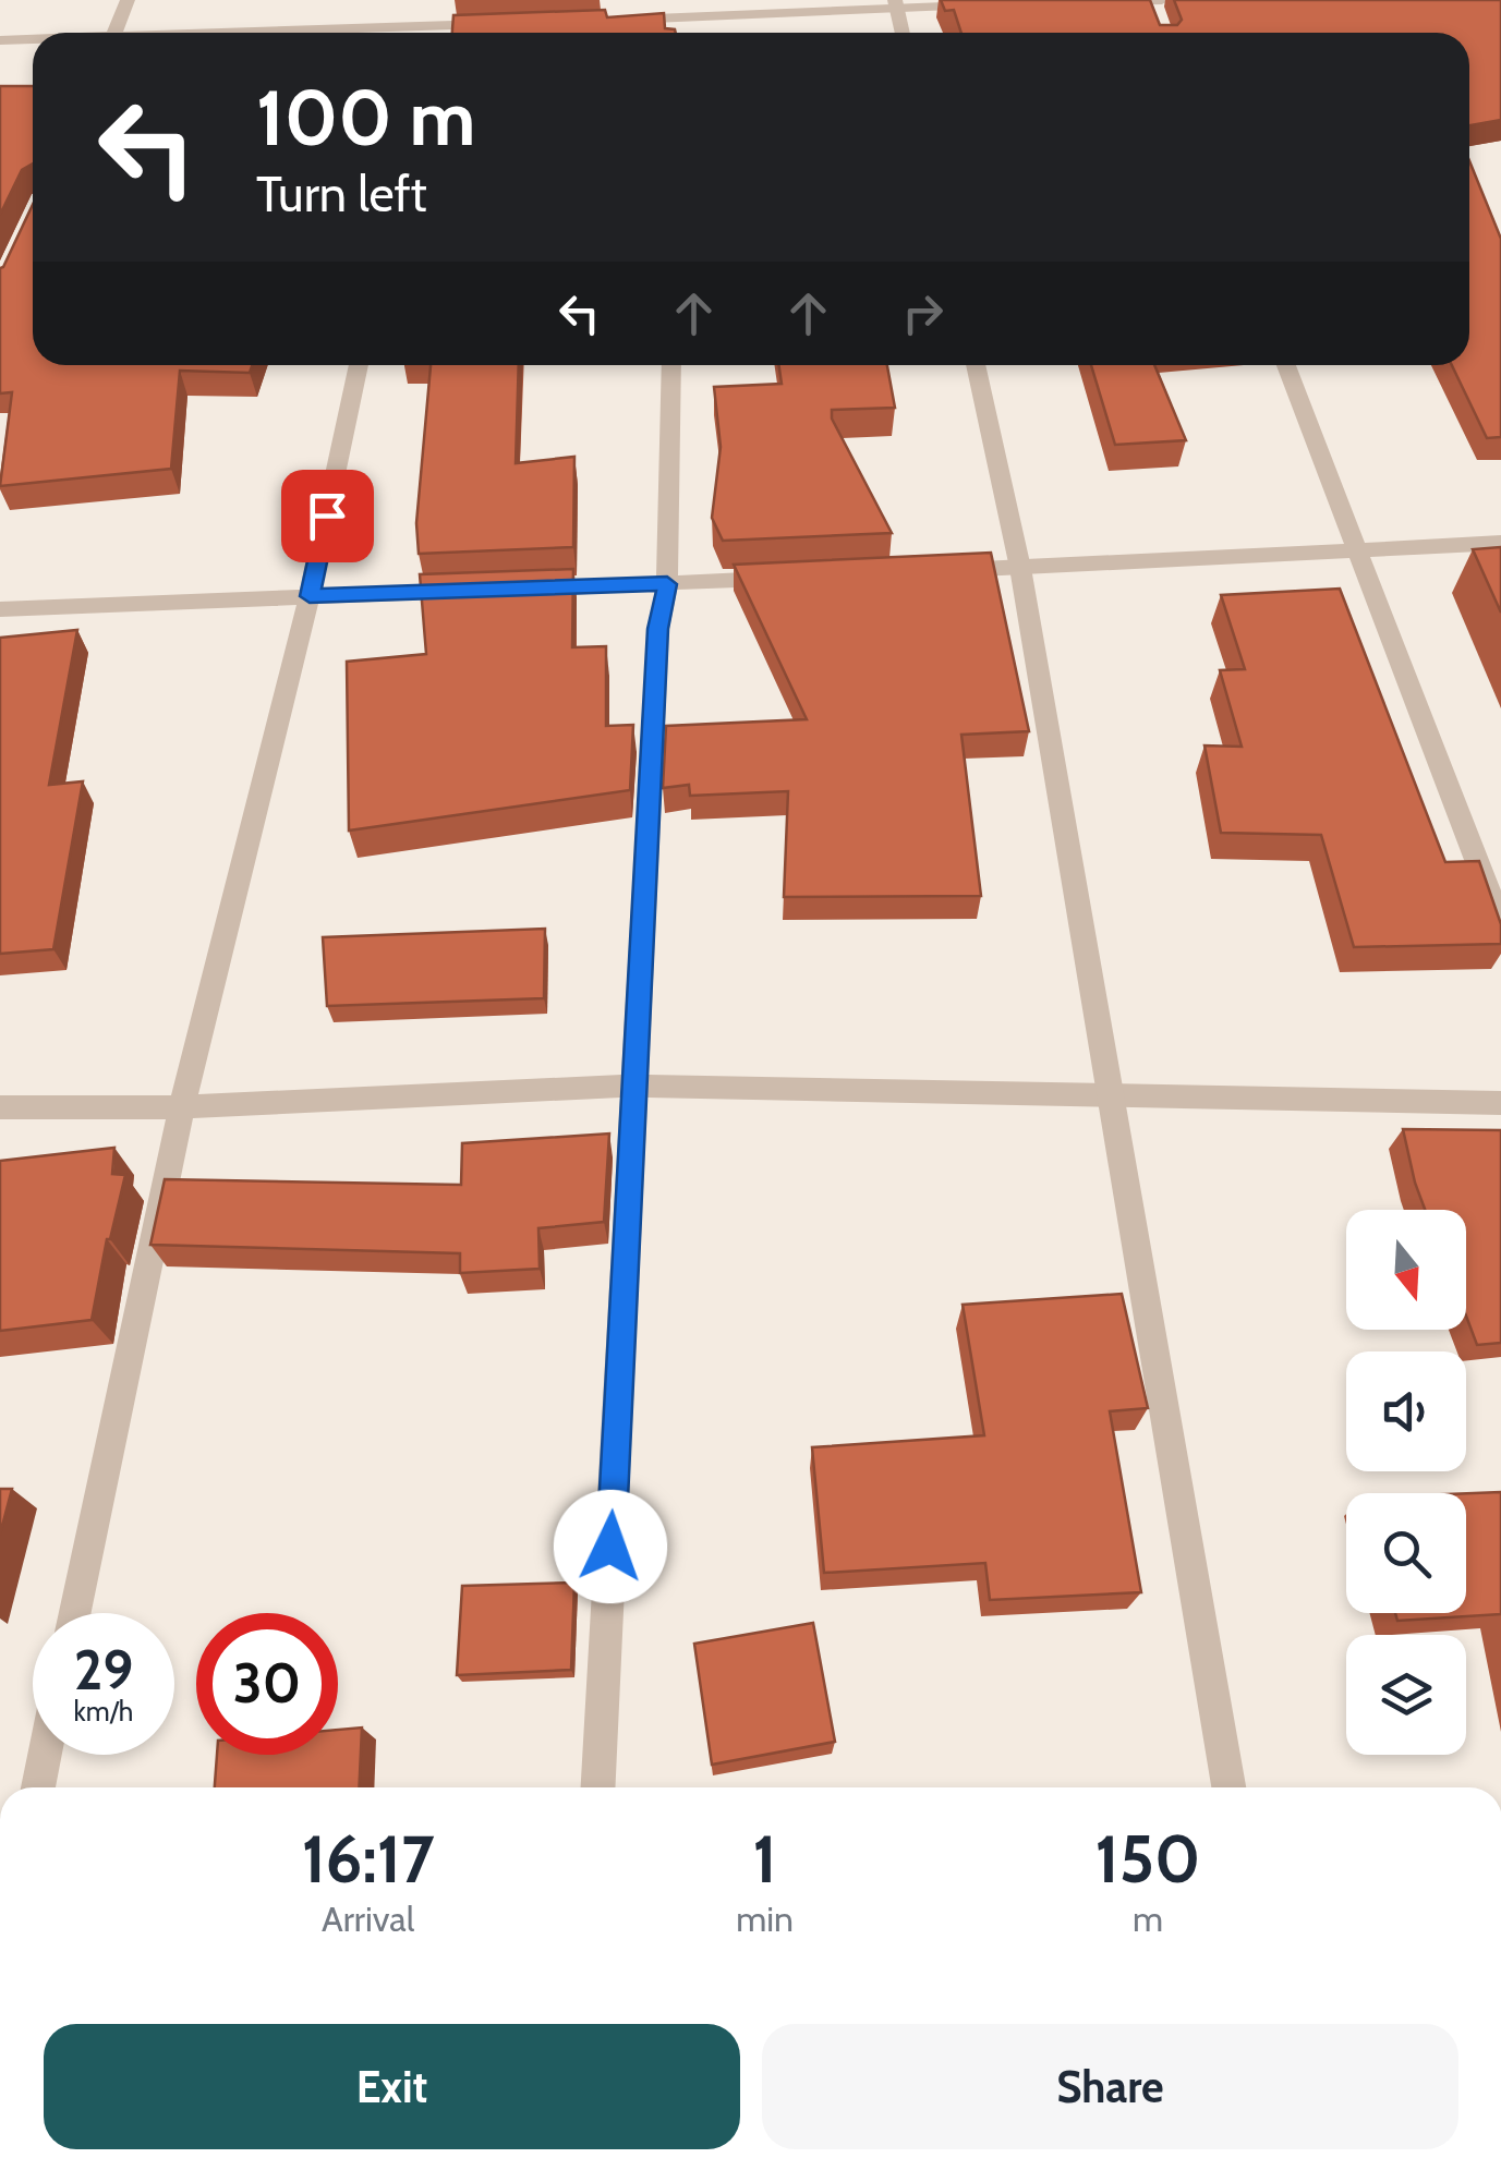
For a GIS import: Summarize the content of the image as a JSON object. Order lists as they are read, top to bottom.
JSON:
{
  "north": "bottom",
  "page": {
    "turn": ["100 m", "Turn left"],
    "speed": "29 km/h",
    "limit": "30",
    "eta": [
      "16:17",
      "Arrival",
      "1",
      "min",
      "150",
      "m"
    ],
    "buttons": ["Exit", "Share"]
  }
}
